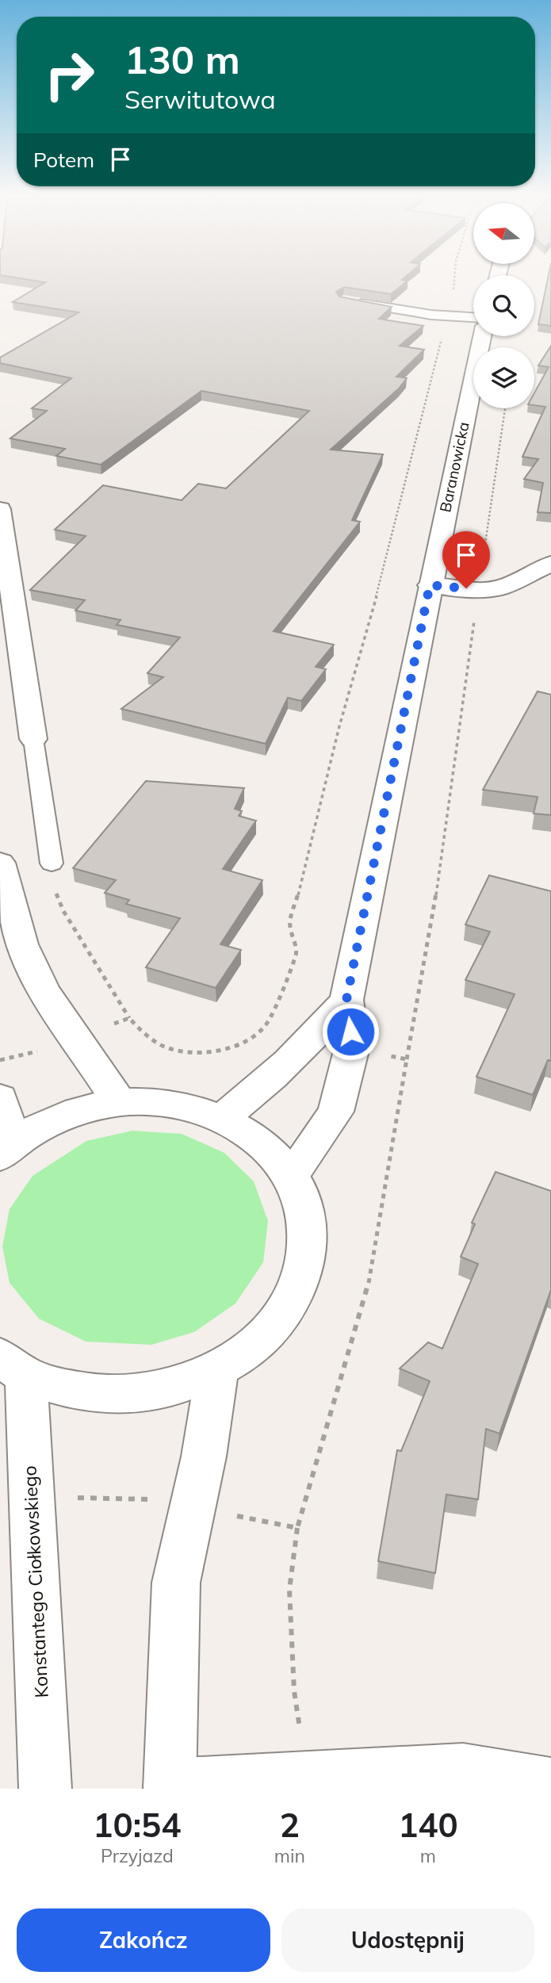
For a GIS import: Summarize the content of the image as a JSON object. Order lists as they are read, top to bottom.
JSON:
{
  "streets": {
    "main road": ["Baranowicka", "Konstantego Ciołkowskiego"]
  },
  "north": "left",
  "page": {
    "turn": ["130 m", "Serwitutowa"],
    "then": "Potem",
    "eta": [
      "10:54",
      "Przyjazd",
      "2",
      "min",
      "140",
      "m"
    ],
    "buttons": ["Zakończ", "Udostępnij"]
  }
}
